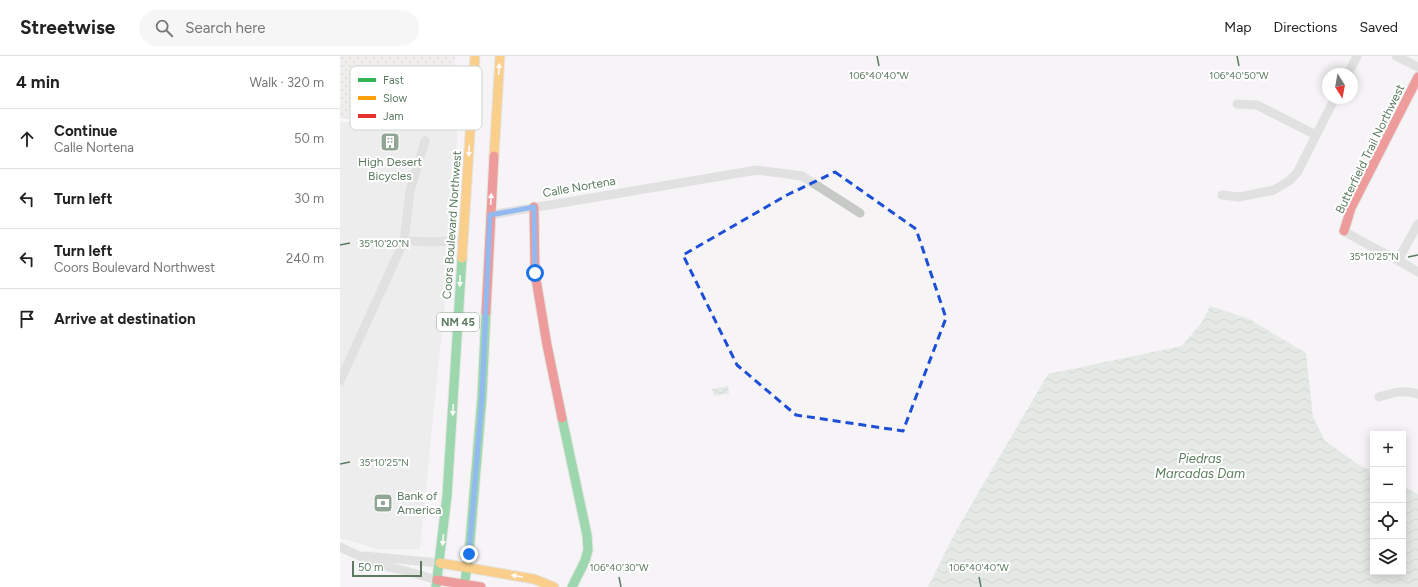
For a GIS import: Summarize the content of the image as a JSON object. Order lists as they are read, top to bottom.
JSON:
{
  "streets": {
    "main road": [
      "Butterfield Trail Northwest",
      "Calle Nortena",
      "Coors Boulevard Northwest",
      "NM 45"
    ]
  },
  "water": ["Piedras Marcadas Dam"],
  "places": {
    "building": ["High Desert Bicycles"],
    "bank": ["Bank of America"]
  },
  "legend": ["Fast", "Slow", "Jam"],
  "scale_bar": "50 m",
  "north": "bottom",
  "page": {
    "header": "Streetwise",
    "search": "Search here",
    "nav": ["Map", "Directions", "Saved"],
    "heading": ["4 min", "Walk · 320 m"],
    "list": [
      ["Continue", "Calle Nortena", "50 m"],
      ["Turn left", "30 m"],
      ["Turn left", "Coors Boulevard Northwest", "240 m"],
      "Arrive at destination"
    ],
    "map_buttons": ["+", "−"],
    "scale": "50 m"
  },
  "coordinates": [
    "106°40'40\"W",
    "106°40'50\"W",
    "35°10'20\"N",
    "35°10'25\"N",
    "106°40'30\"W"
  ]
}
